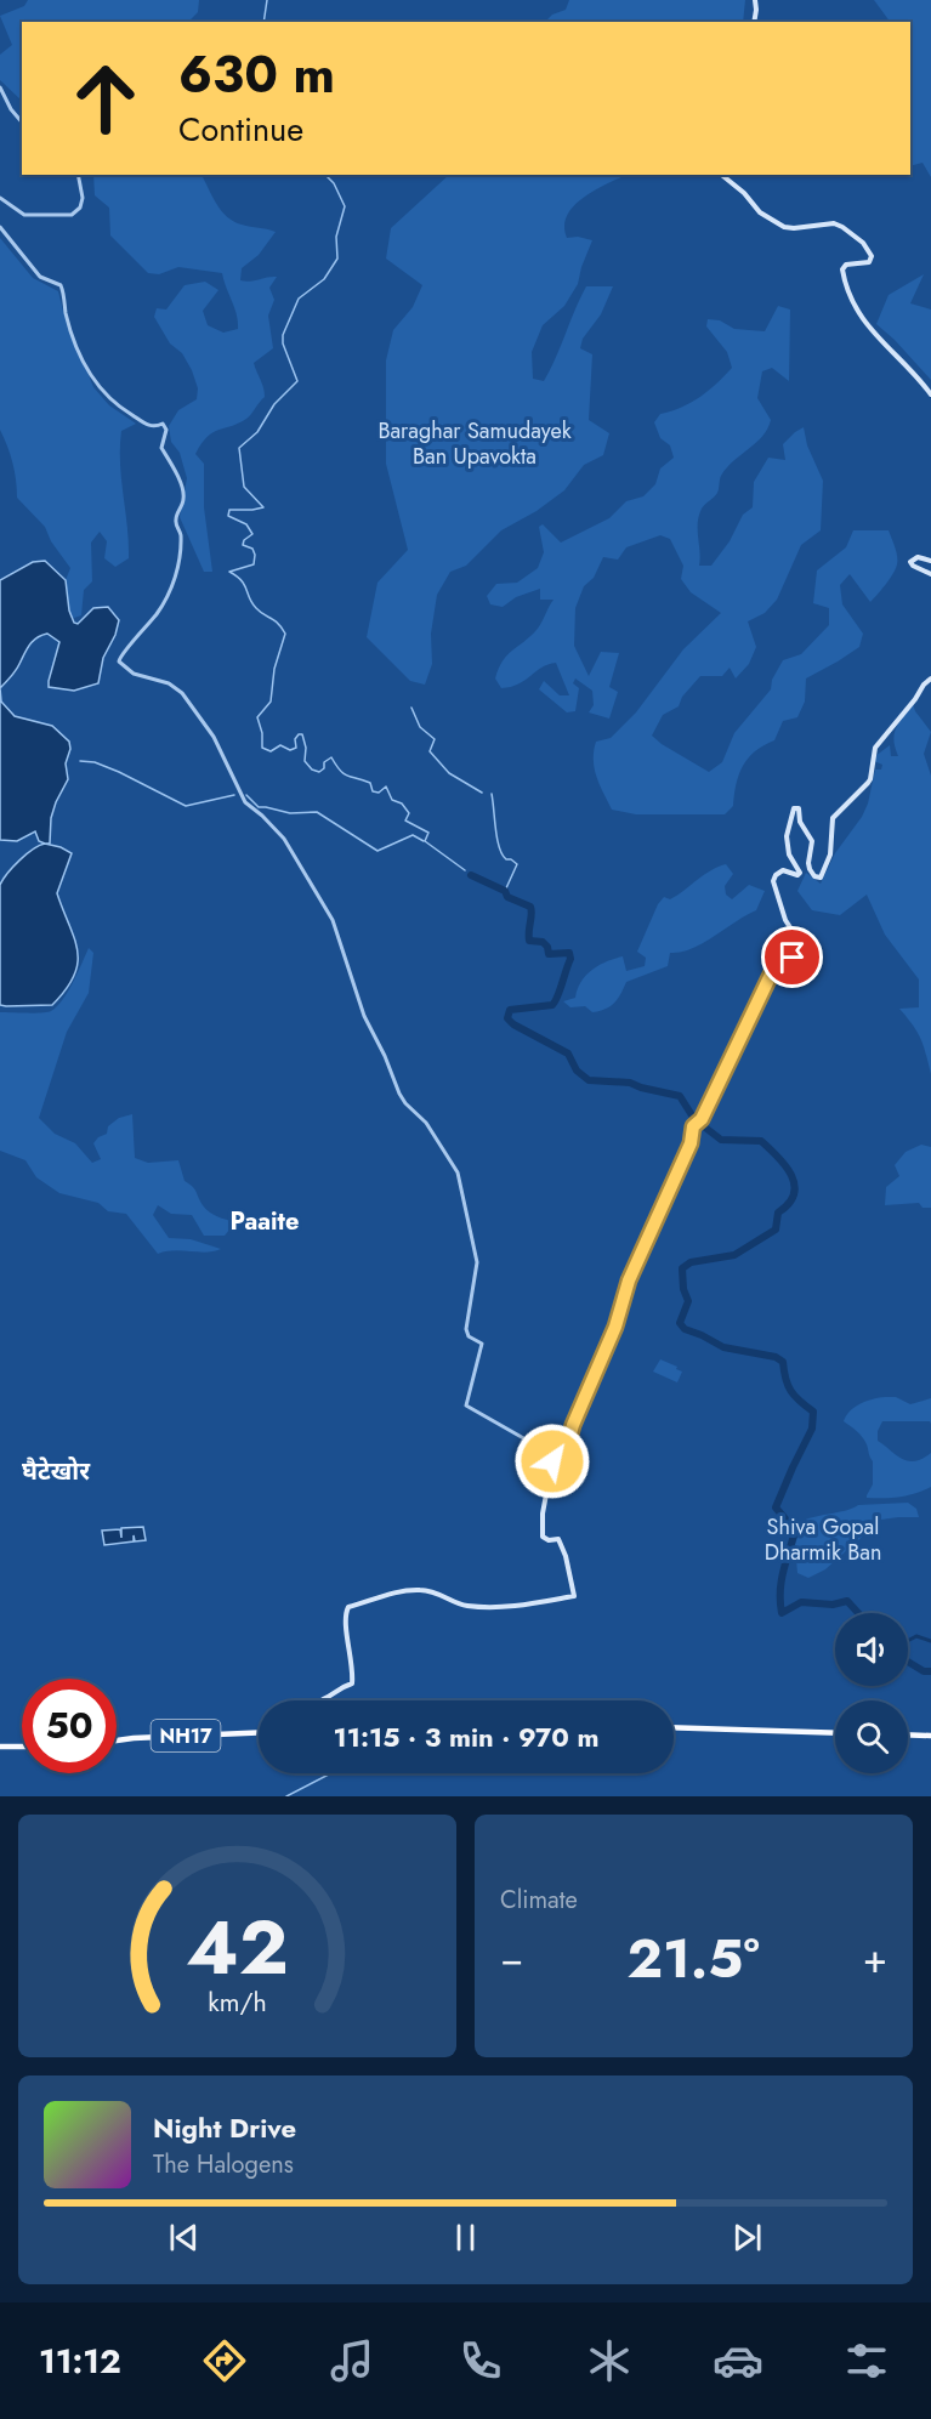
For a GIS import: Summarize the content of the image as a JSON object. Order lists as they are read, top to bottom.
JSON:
{
  "streets": {
    "highway": ["NH17"]
  },
  "districts": ["Paaite", "घैटेखोर"],
  "parks": ["Baraghar Samudayek Ban Upavokta", "Shiva Gopal Dharmik Ban"],
  "page": {
    "turn": ["630 m", "Continue"],
    "limit": "50",
    "trip": "11:15 · 3 min · 970 m",
    "tile": "Climate",
    "heat": ["−", "21.5°", "+"],
    "song": ["Night Drive", "The Halogens"],
    "tabs": "11:12",
    "gauge": ["42", "km/h"]
  }
}
